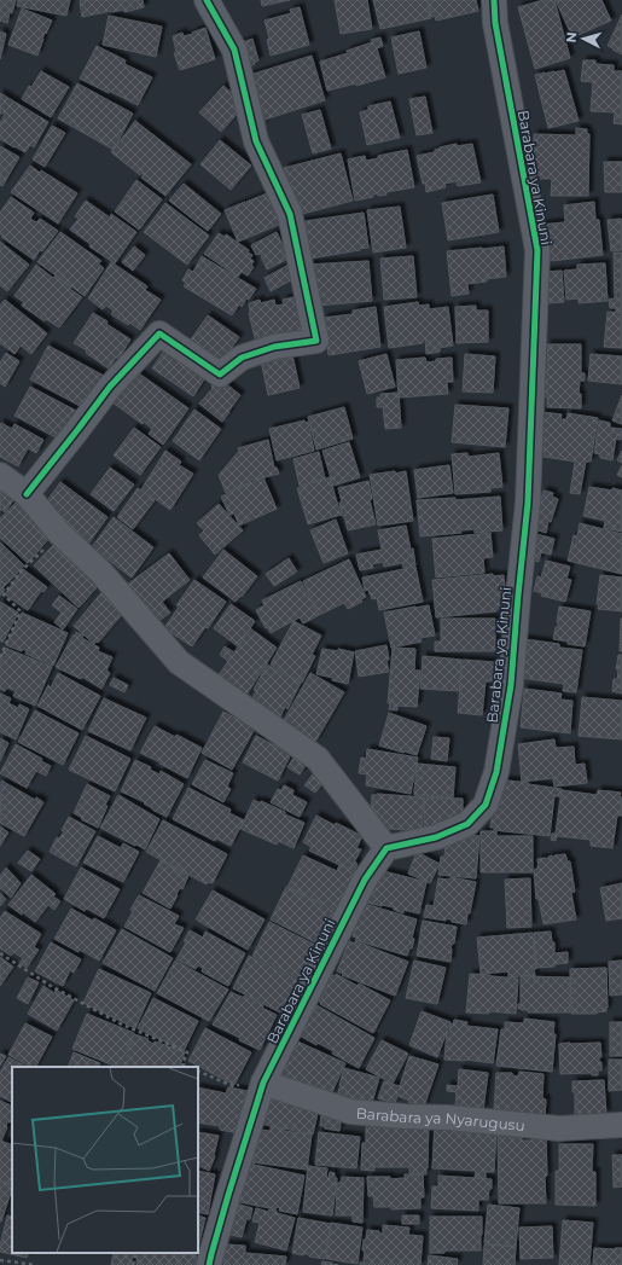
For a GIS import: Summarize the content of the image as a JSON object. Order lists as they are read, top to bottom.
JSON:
{
  "streets": {
    "street": ["Barabara ya Kinuni", "Barabara ya Nyarugusu"]
  },
  "crossings": [
    ["Barabara ya Kinuni", "Barabara ya Nyarugusu"]
  ],
  "north": "left"
}
